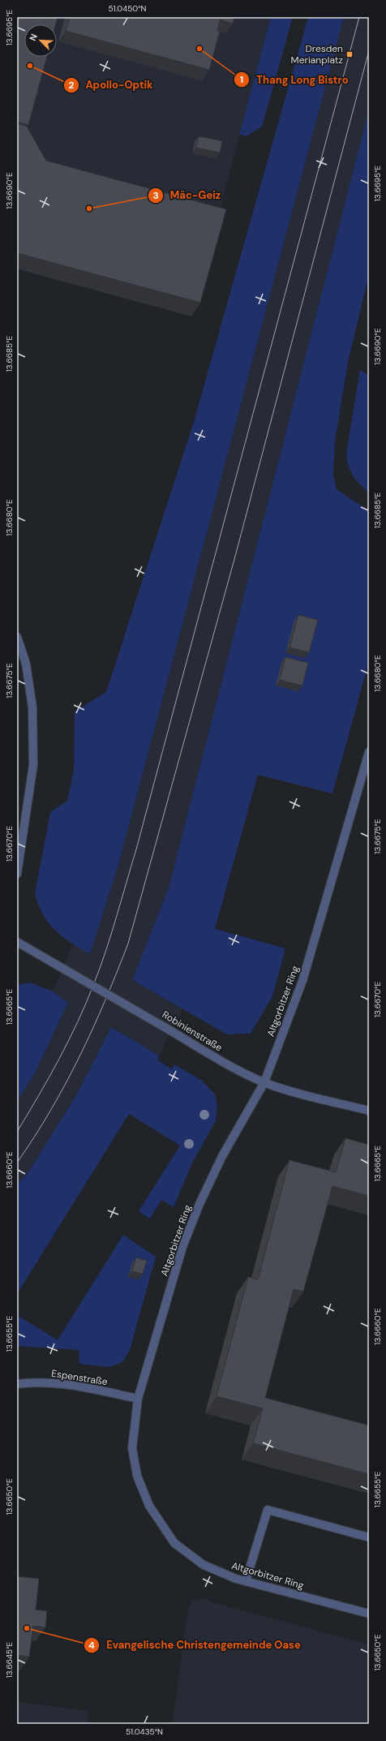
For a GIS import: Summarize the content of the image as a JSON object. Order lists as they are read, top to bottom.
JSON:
{
  "streets": {
    "street": ["Altgorbitzer Ring", "Robinienstraße", "Espenstraße"]
  },
  "crossings": [
    ["Altgorbitzer Ring", "Robinienstraße"],
    ["Altgorbitzer Ring", "Espenstraße"]
  ],
  "places": {
    "other": [
      "Thang Long Bistro",
      "Apollo-Optik",
      "Mäc-Geiz",
      "Evangelische Christengemeinde Oase"
    ],
    "transit": ["Dresden Merianplatz"]
  },
  "north": "top left",
  "coordinates": [
    "51.0450°N",
    "13.6695°E",
    "13.6690°E",
    "13.6685°E",
    "13.6680°E",
    "13.6675°E",
    "13.6670°E",
    "13.6665°E",
    "13.6660°E",
    "13.6655°E",
    "13.6650°E",
    "13.6645°E",
    "51.0435°N"
  ]
}
